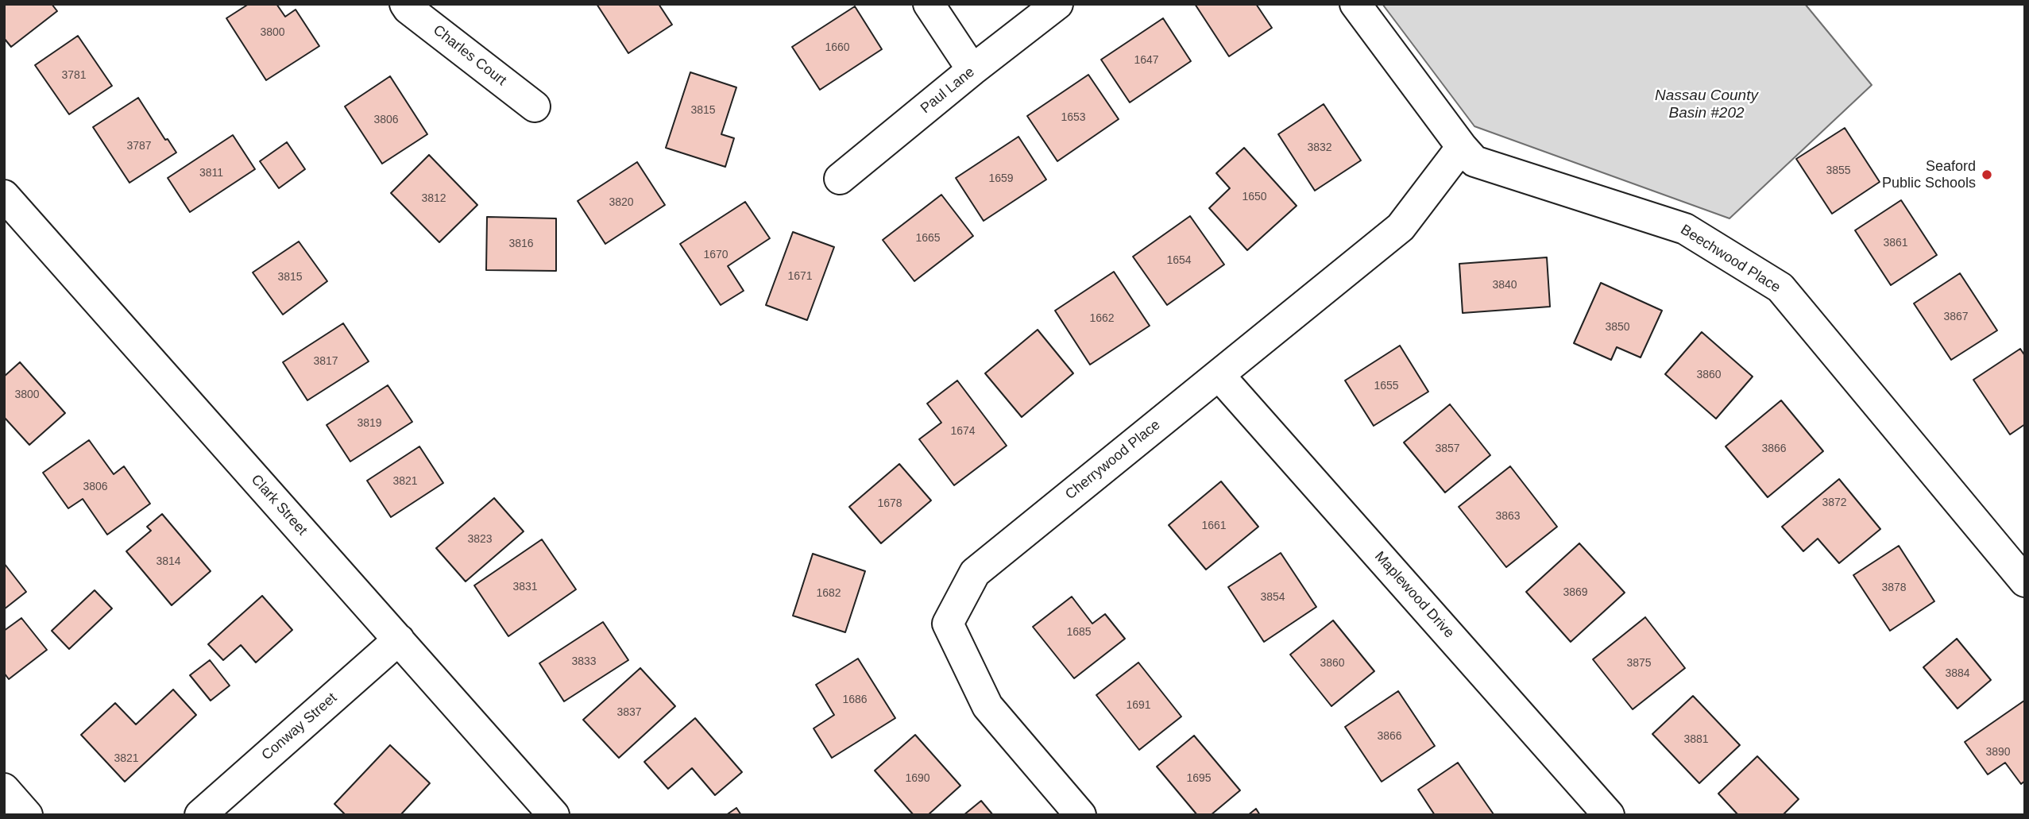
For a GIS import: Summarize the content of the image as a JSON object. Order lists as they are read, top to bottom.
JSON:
{
  "streets": {
    "street": [
      "Charles Court",
      "Paul Lane",
      "Beechwood Place",
      "Cherrywood Place",
      "Clark Street",
      "Maplewood Drive",
      "Conway Street"
    ]
  },
  "crossings": [
    ["Beechwood Place", "Cherrywood Place"],
    ["Cherrywood Place", "Maplewood Drive"],
    ["Clark Street", "Conway Street"]
  ],
  "water": ["Nassau County Basin #202"],
  "places": ["Seaford Public Schools"],
  "house_numbers": [
    "3800",
    "1660",
    "1647",
    "3781",
    "3815",
    "1653",
    "3806",
    "3787",
    "3832",
    "3855",
    "3811",
    "1659",
    "1650",
    "3812",
    "3820",
    "1665",
    "3861",
    "3816",
    "1670",
    "1654",
    "1671",
    "3815",
    "3840",
    "3867",
    "1662",
    "3850",
    "3817",
    "3860",
    "1655",
    "3800",
    "3819",
    "1674",
    "3857",
    "3866",
    "3821",
    "3806",
    "3872",
    "1678",
    "3863",
    "1661",
    "3823",
    "3814",
    "3831",
    "3878",
    "3869",
    "1682",
    "3854",
    "1685",
    "3833",
    "3860",
    "3875",
    "3884",
    "1686",
    "1691",
    "3837",
    "3866",
    "3881",
    "3890",
    "3821",
    "1690",
    "1695"
  ]
}
